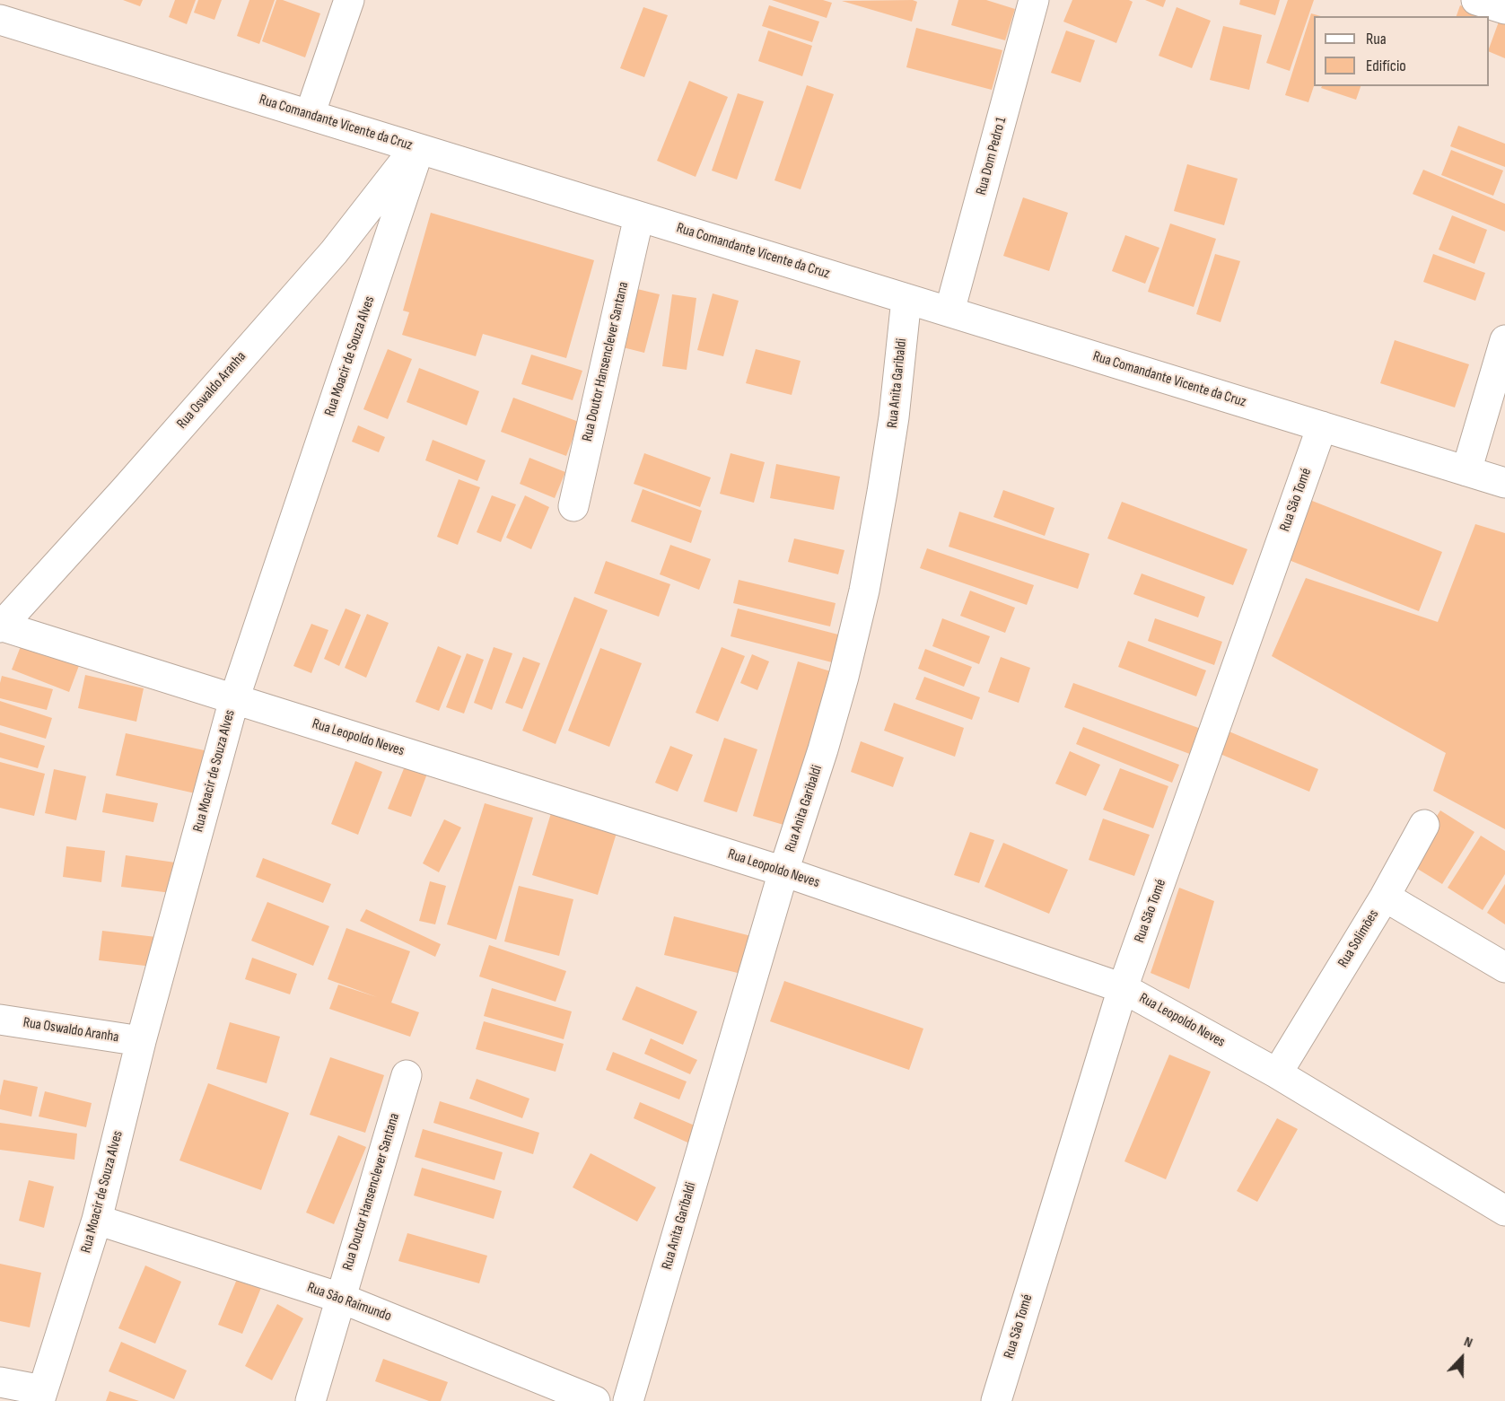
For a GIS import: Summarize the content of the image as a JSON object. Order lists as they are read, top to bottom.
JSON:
{
  "streets": {
    "street": [
      "Rua Comandante Vicente da Cruz",
      "Rua Dom Pedro 1",
      "Rua Moacir de Souza Alves",
      "Rua Doutor Hansenclever Santana",
      "Rua Anita Garibaldi",
      "Rua Oswaldo Aranha",
      "Rua São Tomé",
      "Rua Leopoldo Neves",
      "Rua Solimões",
      "Rua São Raimundo"
    ]
  },
  "crossings": [
    ["Rua Comandante Vicente da Cruz", "Rua Dom Pedro 1"],
    ["Rua Comandante Vicente da Cruz", "Rua Moacir de Souza Alves"],
    ["Rua Comandante Vicente da Cruz", "Rua Doutor Hansenclever Santana"],
    ["Rua Comandante Vicente da Cruz", "Rua Anita Garibaldi"],
    ["Rua Comandante Vicente da Cruz", "Rua Oswaldo Aranha"],
    ["Rua Comandante Vicente da Cruz", "Rua São Tomé"],
    ["Rua Moacir de Souza Alves", "Rua Oswaldo Aranha"],
    ["Rua Moacir de Souza Alves", "Rua Leopoldo Neves"],
    ["Rua Moacir de Souza Alves", "Rua São Raimundo"],
    ["Rua Doutor Hansenclever Santana", "Rua São Raimundo"],
    ["Rua Anita Garibaldi", "Rua Leopoldo Neves"],
    ["Rua Oswaldo Aranha", "Rua Leopoldo Neves"],
    ["Rua São Tomé", "Rua Leopoldo Neves"],
    ["Rua Leopoldo Neves", "Rua Solimões"]
  ],
  "legend": ["Rua", "Edifício"],
  "north": "top"
}
